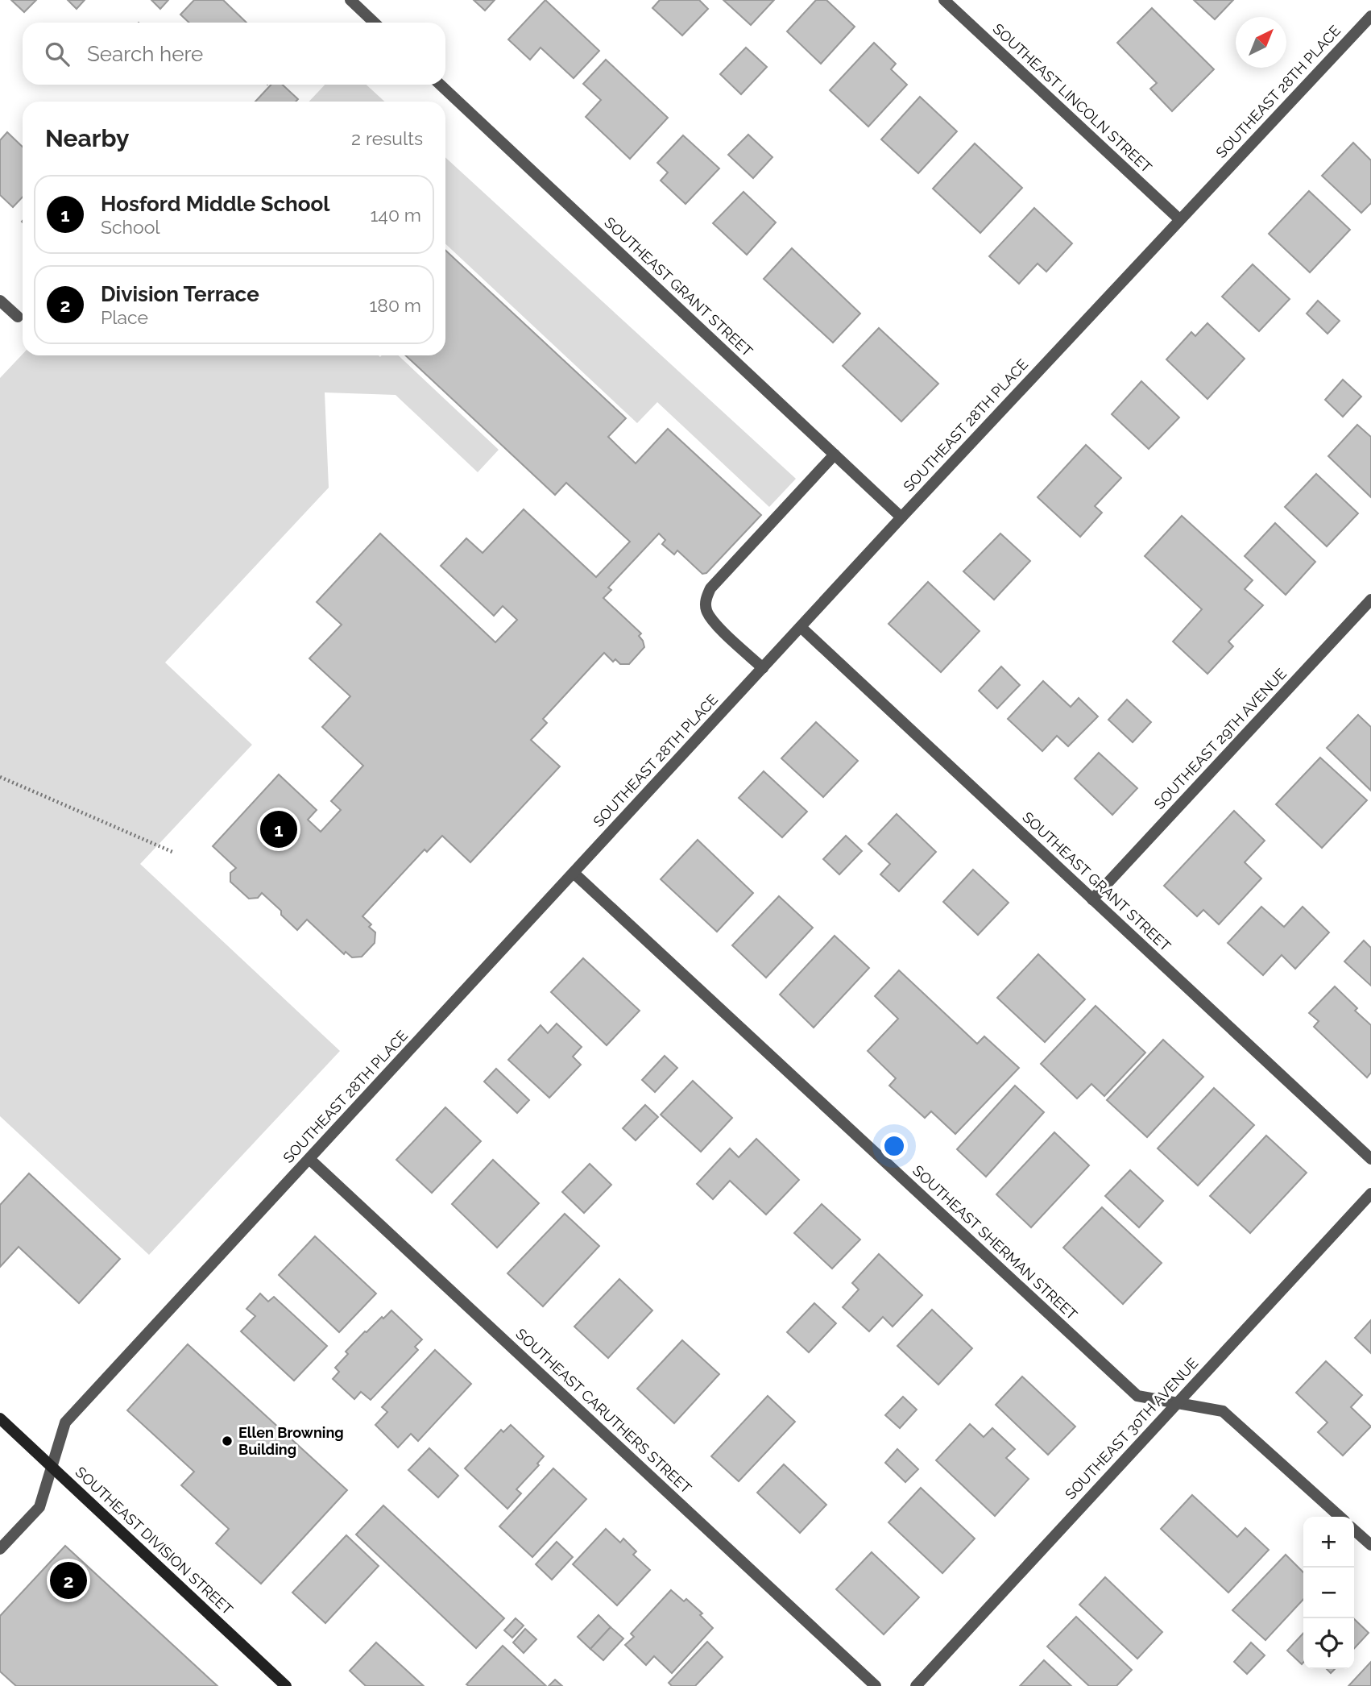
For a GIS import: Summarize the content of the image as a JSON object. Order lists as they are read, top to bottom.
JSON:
{
  "streets": {
    "main road": ["SOUTHEAST DIVISION STREET"],
    "street": [
      "SOUTHEAST 28TH PLACE",
      "SOUTHEAST LINCOLN STREET",
      "SOUTHEAST GRANT STREET",
      "SOUTHEAST 29TH AVENUE",
      "SOUTHEAST SHERMAN STREET",
      "SOUTHEAST CARUTHERS STREET",
      "SOUTHEAST 30TH AVENUE"
    ]
  },
  "crossings": [
    ["SOUTHEAST 28TH PLACE", "SOUTHEAST LINCOLN STREET"],
    ["SOUTHEAST 28TH PLACE", "SOUTHEAST GRANT STREET"],
    ["SOUTHEAST 28TH PLACE", "SOUTHEAST SHERMAN STREET"],
    ["SOUTHEAST 28TH PLACE", "SOUTHEAST CARUTHERS STREET"],
    ["SOUTHEAST 28TH PLACE", "SOUTHEAST DIVISION STREET"],
    ["SOUTHEAST GRANT STREET", "SOUTHEAST 29TH AVENUE"],
    ["SOUTHEAST SHERMAN STREET", "SOUTHEAST 30TH AVENUE"]
  ],
  "places": ["Ellen Browning Building"],
  "north": "top right",
  "page": {
    "search": "Search here",
    "heading": ["Nearby", "2 results"],
    "list": [
      {
        "mark": "1",
        "name": "Hosford Middle School",
        "note": "School",
        "value": "140 m"
      },
      {
        "mark": "2",
        "name": "Division Terrace",
        "note": "Place",
        "value": "180 m"
      }
    ],
    "pins": ["1", "2"],
    "map_buttons": ["+", "−"]
  }
}
